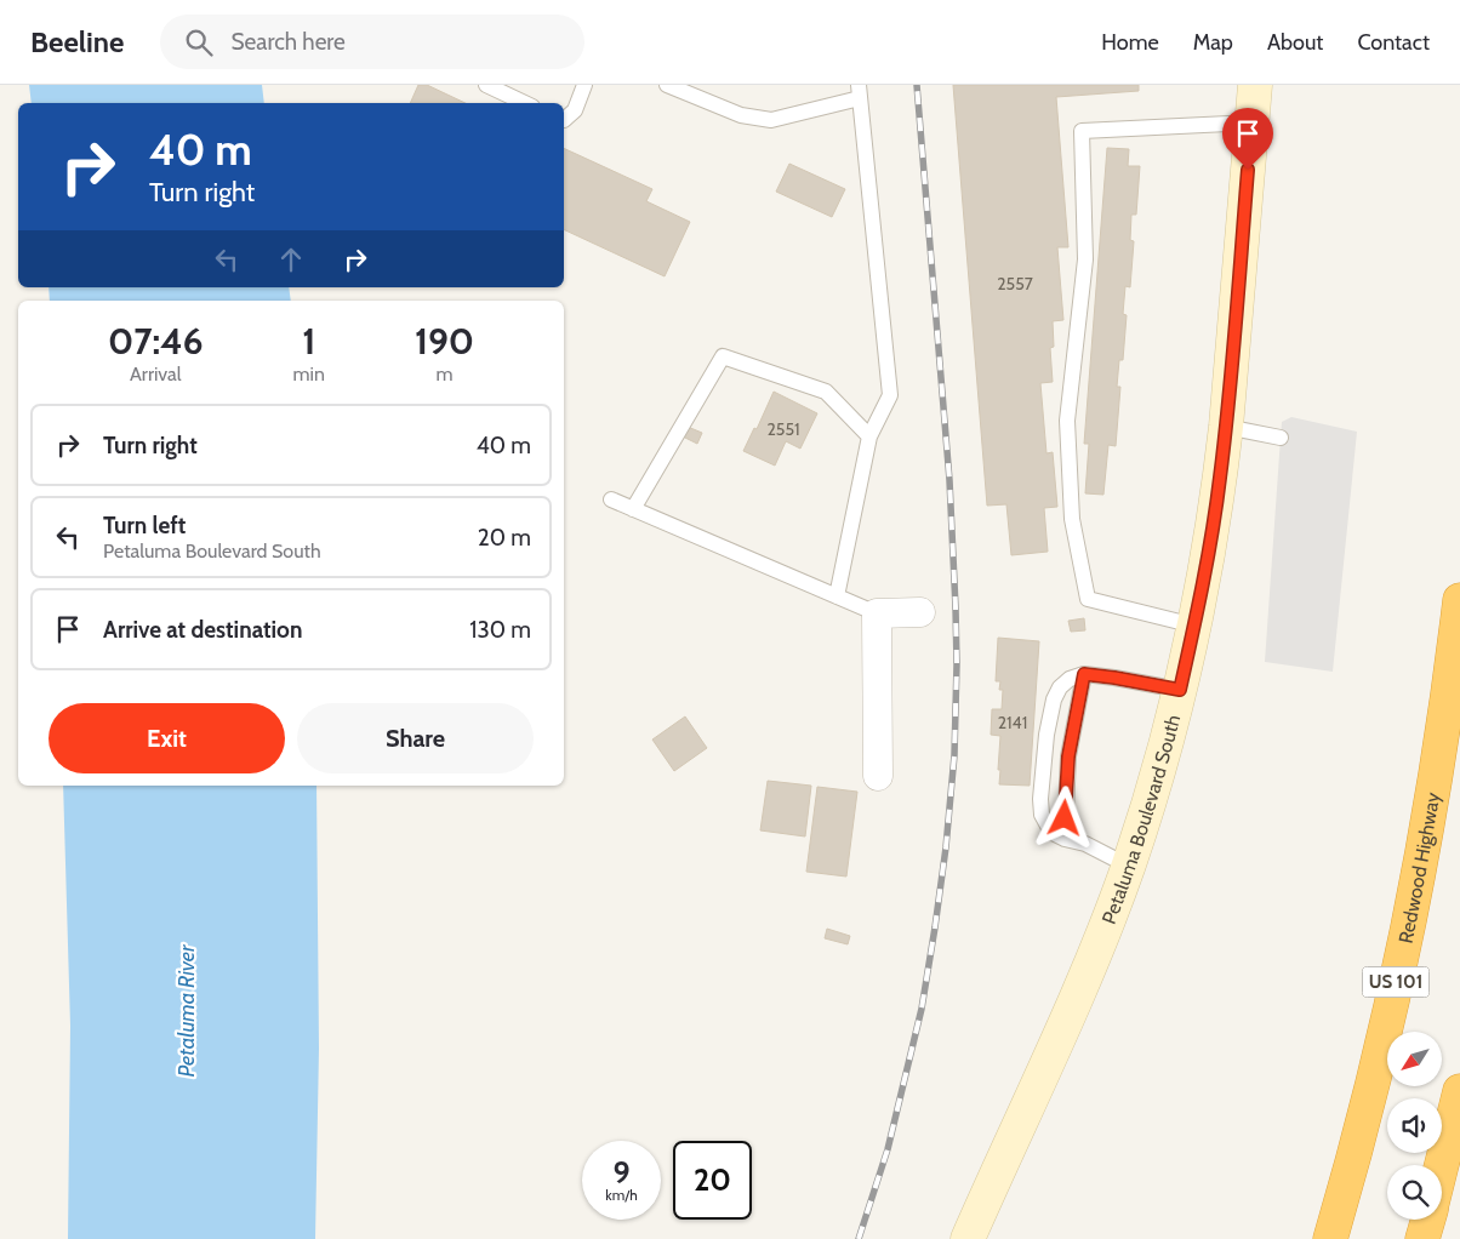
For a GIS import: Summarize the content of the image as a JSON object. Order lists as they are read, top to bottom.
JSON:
{
  "streets": {
    "highway": ["Redwood Highway", "US 101"],
    "main road": ["Petaluma Boulevard South"]
  },
  "water": ["Petaluma River"],
  "house_numbers": ["2557", "2551", "2141"],
  "north": "bottom left",
  "page": {
    "header": "Beeline",
    "search": "Search here",
    "nav": [
      "Home",
      "Map",
      "About",
      "Contact"
    ],
    "turn": ["40 m", "Turn right"],
    "eta": [
      "07:46",
      "Arrival",
      "1",
      "min",
      "190",
      "m"
    ],
    "list": [
      {
        "name": "Turn right",
        "value": "40 m"
      },
      {
        "name": "Turn left",
        "note": "Petaluma Boulevard South",
        "value": "20 m"
      },
      {
        "name": "Arrive at destination",
        "value": "130 m"
      }
    ],
    "buttons": ["Exit", "Share"],
    "speed": "9 km/h",
    "limit": "20"
  }
}
